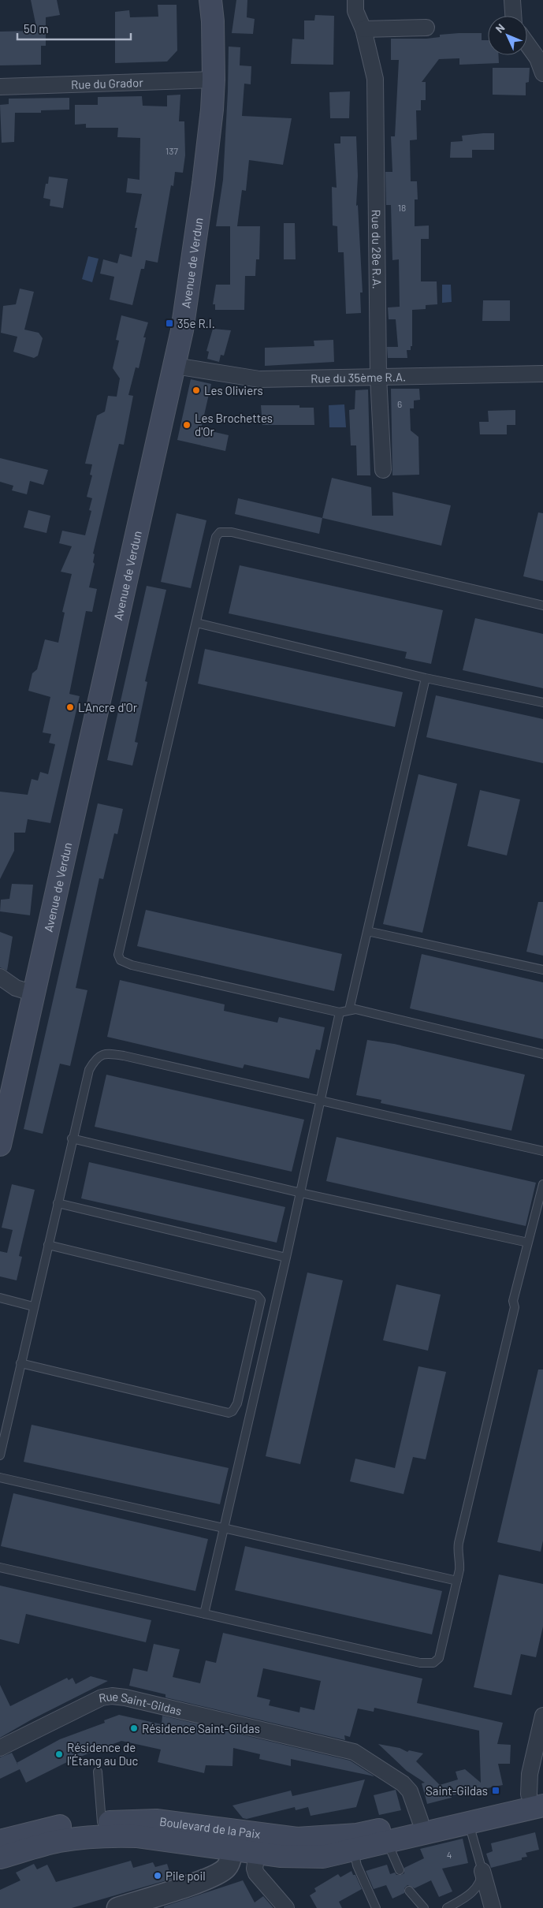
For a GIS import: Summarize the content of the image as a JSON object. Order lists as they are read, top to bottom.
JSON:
{
  "streets": {
    "main road": ["Avenue de Verdun", "Boulevard de la Paix"],
    "street": [
      "Rue du Grador",
      "Rue du 28e R.A.",
      "Rue du 35ème R.A.",
      "Rue Saint-Gildas"
    ]
  },
  "crossings": [
    ["Rue du Grador", "Avenue de Verdun"],
    ["Rue du 28e R.A.", "Rue du 35ème R.A."],
    ["Avenue de Verdun", "Rue du 35ème R.A."],
    ["Rue Saint-Gildas", "Boulevard de la Paix"]
  ],
  "places": {
    "transit": ["35e R.I.", "Saint-Gildas"],
    "other": [
      "Les Oliviers",
      "Les Brochettes d'Or",
      "L'Ancre d'Or",
      "Résidence Saint-Gildas",
      "Résidence de l'Étang au Duc",
      "Pile poil"
    ]
  },
  "house_numbers": [
    "137",
    "18",
    "6",
    "4"
  ],
  "scale_bar": "50 m",
  "north": "top left"
}
